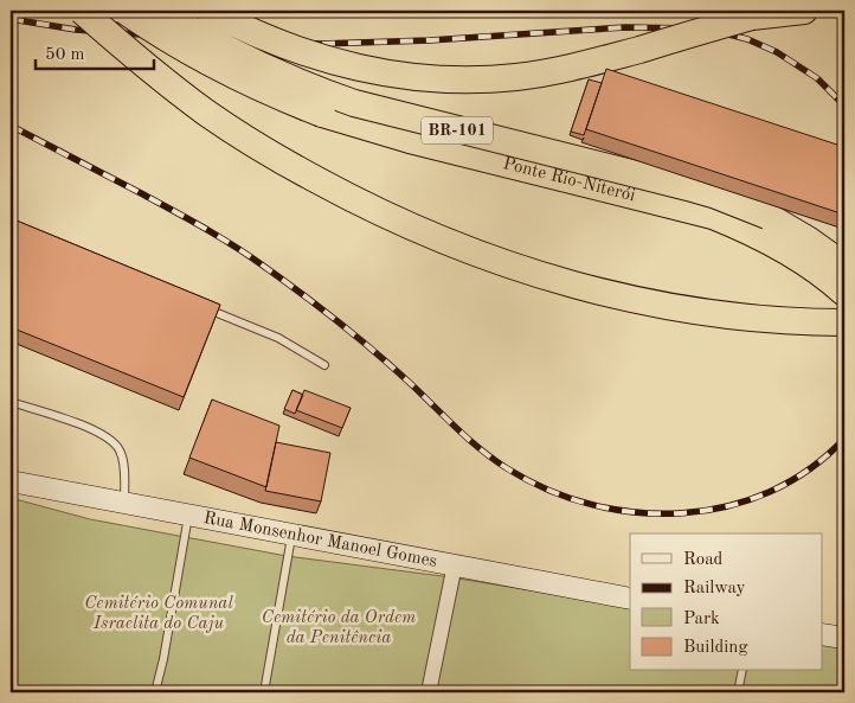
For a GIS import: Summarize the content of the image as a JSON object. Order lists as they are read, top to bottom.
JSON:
{
  "streets": {
    "highway": ["BR-101", "Ponte Rio-Niterói"],
    "street": ["Rua Monsenhor Manoel Gomes"]
  },
  "parks": ["Cemitério Comunal Israelita do Caju", "Cemitério da Ordem da Penitência"],
  "legend": [
    "Road",
    "Railway",
    "Park",
    "Building"
  ],
  "scale_bar": "50 m"
}
